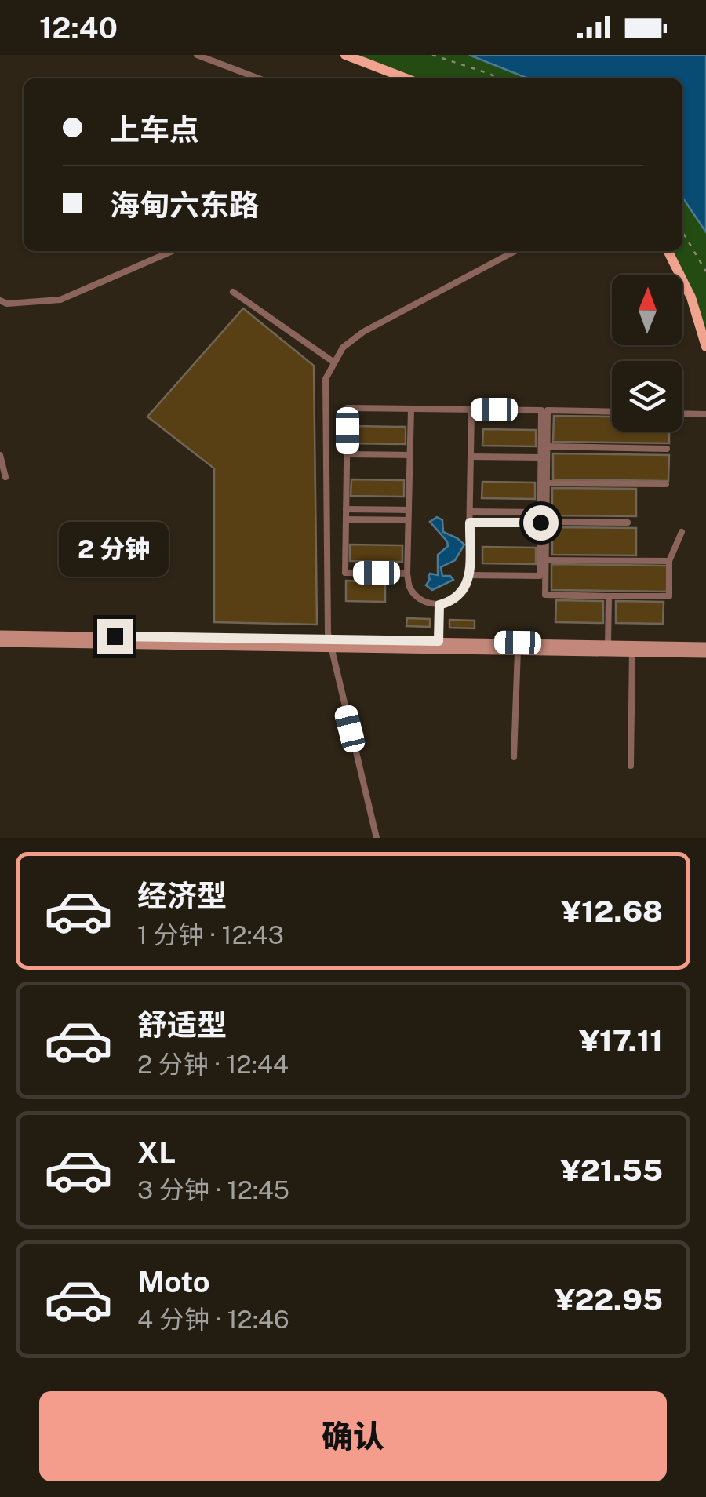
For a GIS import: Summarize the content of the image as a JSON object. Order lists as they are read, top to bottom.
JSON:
{
  "north": "top",
  "page": {
    "status": "12:40",
    "banner": ["上车点", "海甸六东路"],
    "bubble": "2 分钟",
    "list": [
      {
        "name": "经济型",
        "note": "1 分钟 · 12:43",
        "value": "¥12.68"
      },
      {
        "name": "舒适型",
        "note": "2 分钟 · 12:44",
        "value": "¥17.11"
      },
      {
        "name": "XL",
        "note": "3 分钟 · 12:45",
        "value": "¥21.55"
      },
      {
        "name": "Moto",
        "note": "4 分钟 · 12:46",
        "value": "¥22.95"
      }
    ],
    "buttons": "确认"
  }
}
